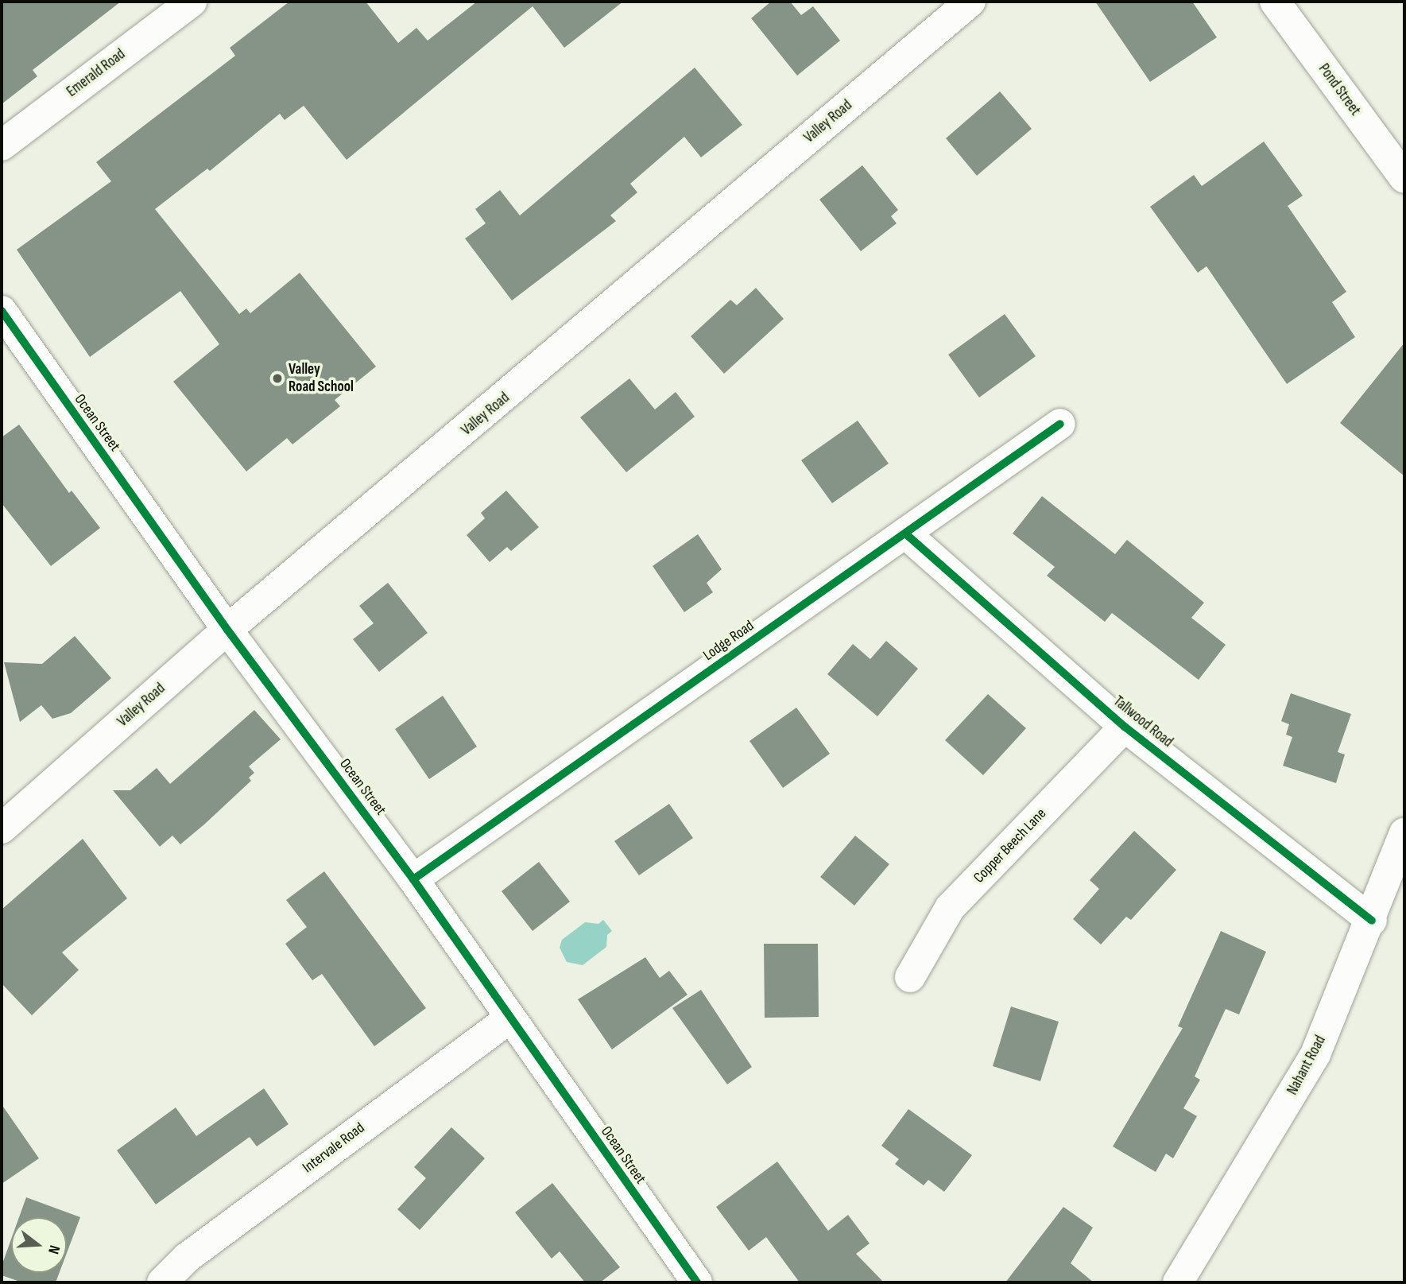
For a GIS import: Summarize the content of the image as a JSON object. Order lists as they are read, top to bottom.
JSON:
{
  "streets": {
    "street": [
      "Emerald Road",
      "Pond Street",
      "Valley Road",
      "Ocean Street",
      "Lodge Road",
      "Tallwood Road",
      "Copper Beech Lane",
      "Nahant Road",
      "Intervale Road"
    ]
  },
  "crossings": [
    ["Valley Road", "Ocean Street"],
    ["Ocean Street", "Lodge Road"],
    ["Ocean Street", "Intervale Road"],
    ["Lodge Road", "Tallwood Road"],
    ["Tallwood Road", "Copper Beech Lane"],
    ["Tallwood Road", "Nahant Road"]
  ],
  "places": ["Valley Road School"],
  "north": "right"
}
